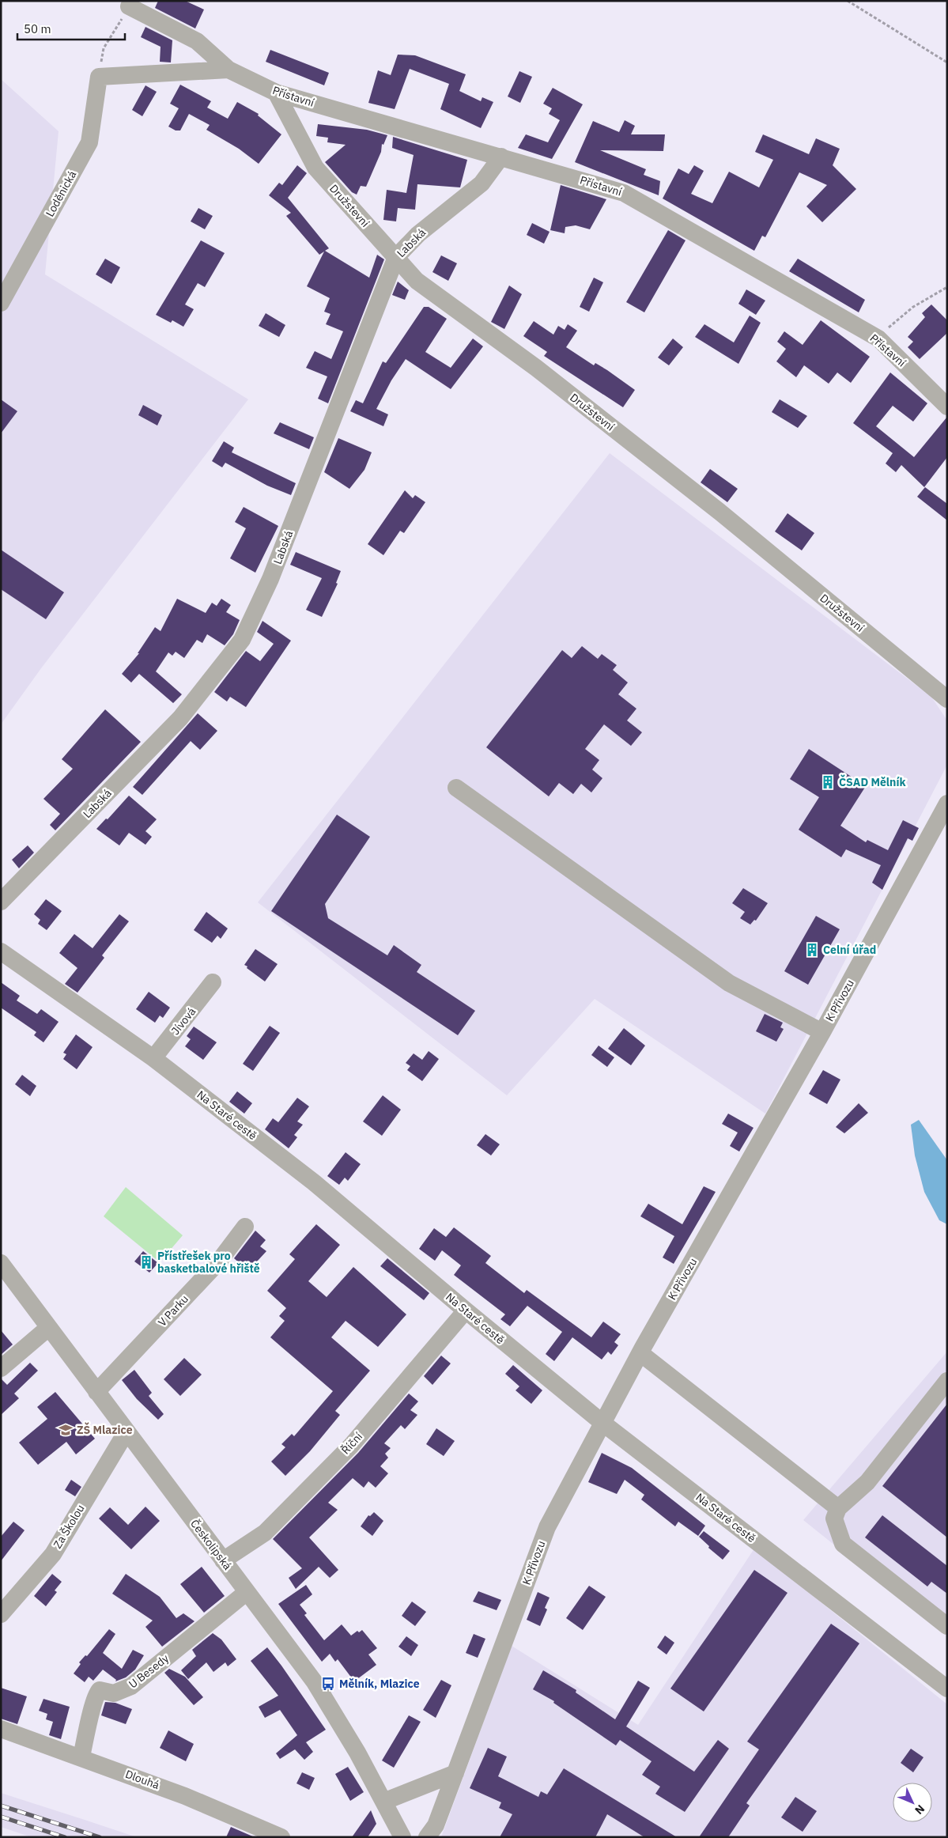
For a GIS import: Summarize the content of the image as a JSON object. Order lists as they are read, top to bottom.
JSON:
{
  "streets": {
    "street": [
      "Přístavní",
      "Loděnická",
      "Družstevní",
      "Labská",
      "K Přívozu",
      "Jívová",
      "Na Staré cestě",
      "V Parku",
      "Říční",
      "Za Školou",
      "Českolipská",
      "U Besedy",
      "Dlouhá"
    ]
  },
  "crossings": [
    ["Přístavní", "Loděnická"],
    ["Přístavní", "Družstevní"],
    ["Přístavní", "Labská"],
    ["Družstevní", "Labská"],
    ["K Přívozu", "Na Staré cestě"],
    ["Jívová", "Na Staré cestě"],
    ["Na Staré cestě", "Říční"],
    ["V Parku", "Českolipská"],
    ["Říční", "Českolipská"],
    ["Za Školou", "Českolipská"],
    ["Českolipská", "U Besedy"],
    ["U Besedy", "Dlouhá"]
  ],
  "places": {
    "building": ["ČSAD Mělník", "Celní úřad", "Přístřešek pro basketbalové hřiště"],
    "school or university": ["ZŠ Mlazice"],
    "bus stop": ["Mělník, Mlazice"]
  },
  "scale_bar": "50 m",
  "north": "bottom right"
}
